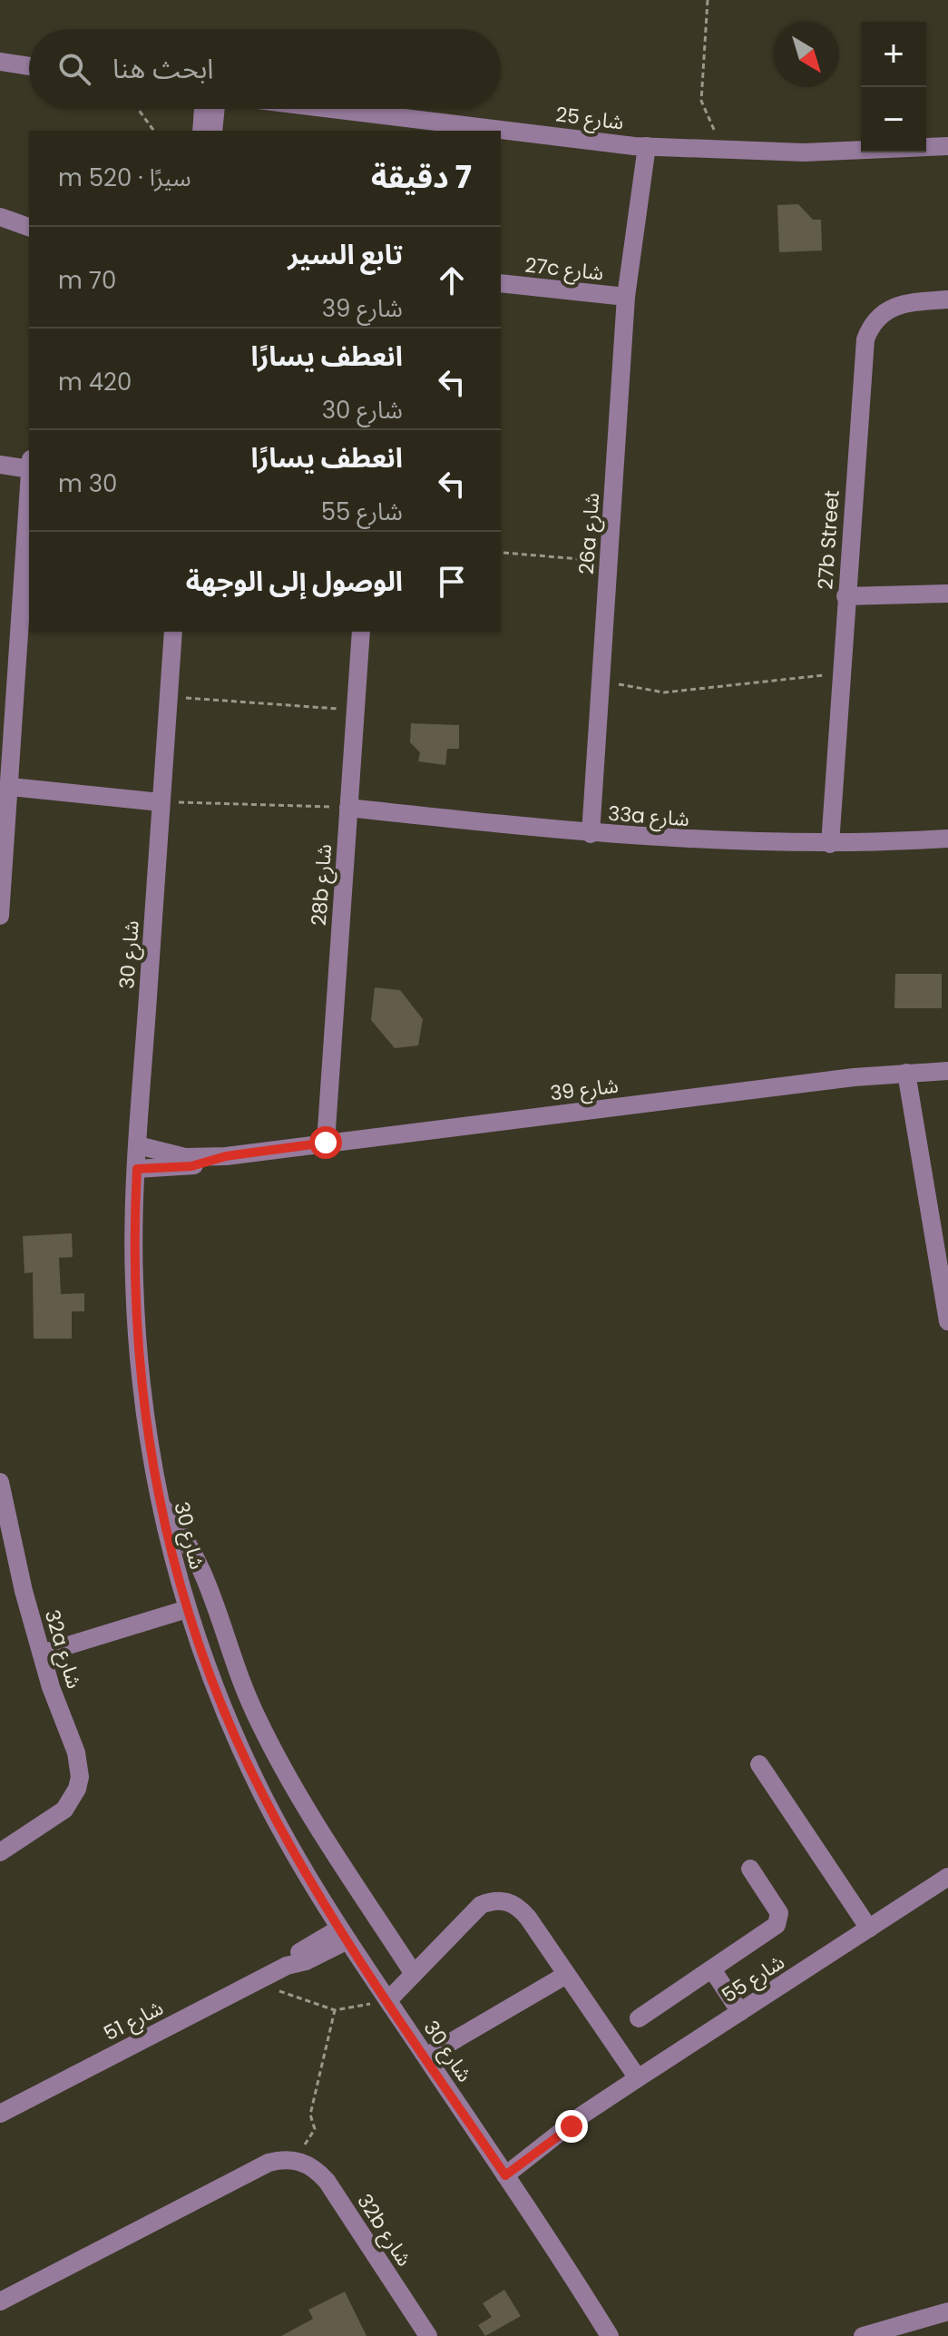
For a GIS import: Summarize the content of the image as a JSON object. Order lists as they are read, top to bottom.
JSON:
{
  "streets": {
    "street": [
      "شارع 25",
      "27c شارع",
      "26a شارع",
      "27b Street",
      "33a شارع",
      "28b شارع",
      "شارع 30",
      "شارع 39",
      "32a شارع",
      "شارع 55",
      "شارع 51",
      "32b شارع"
    ]
  },
  "crossings": [
    ["شارع 25", "26a شارع"],
    ["27c شارع", "26a شارع"],
    ["26a شارع", "33a شارع"],
    ["27b Street", "33a شارع"],
    ["33a شارع", "28b شارع"],
    ["28b شارع", "شارع 39"],
    ["شارع 30", "شارع 39"],
    ["شارع 30", "شارع 55"],
    ["شارع 30", "شارع 51"]
  ],
  "north": "bottom right",
  "page": {
    "map_buttons": ["+", "−"],
    "search": "ابحث هنا",
    "heading": ["7 دقيقة", "سيرًا · 520 m"],
    "list": [
      ["تابع السير", "شارع 39", "70 m"],
      ["انعطف يسارًا", "شارع 30", "420 m"],
      ["انعطف يسارًا", "شارع 55", "30 m"],
      "الوصول إلى الوجهة"
    ]
  }
}
